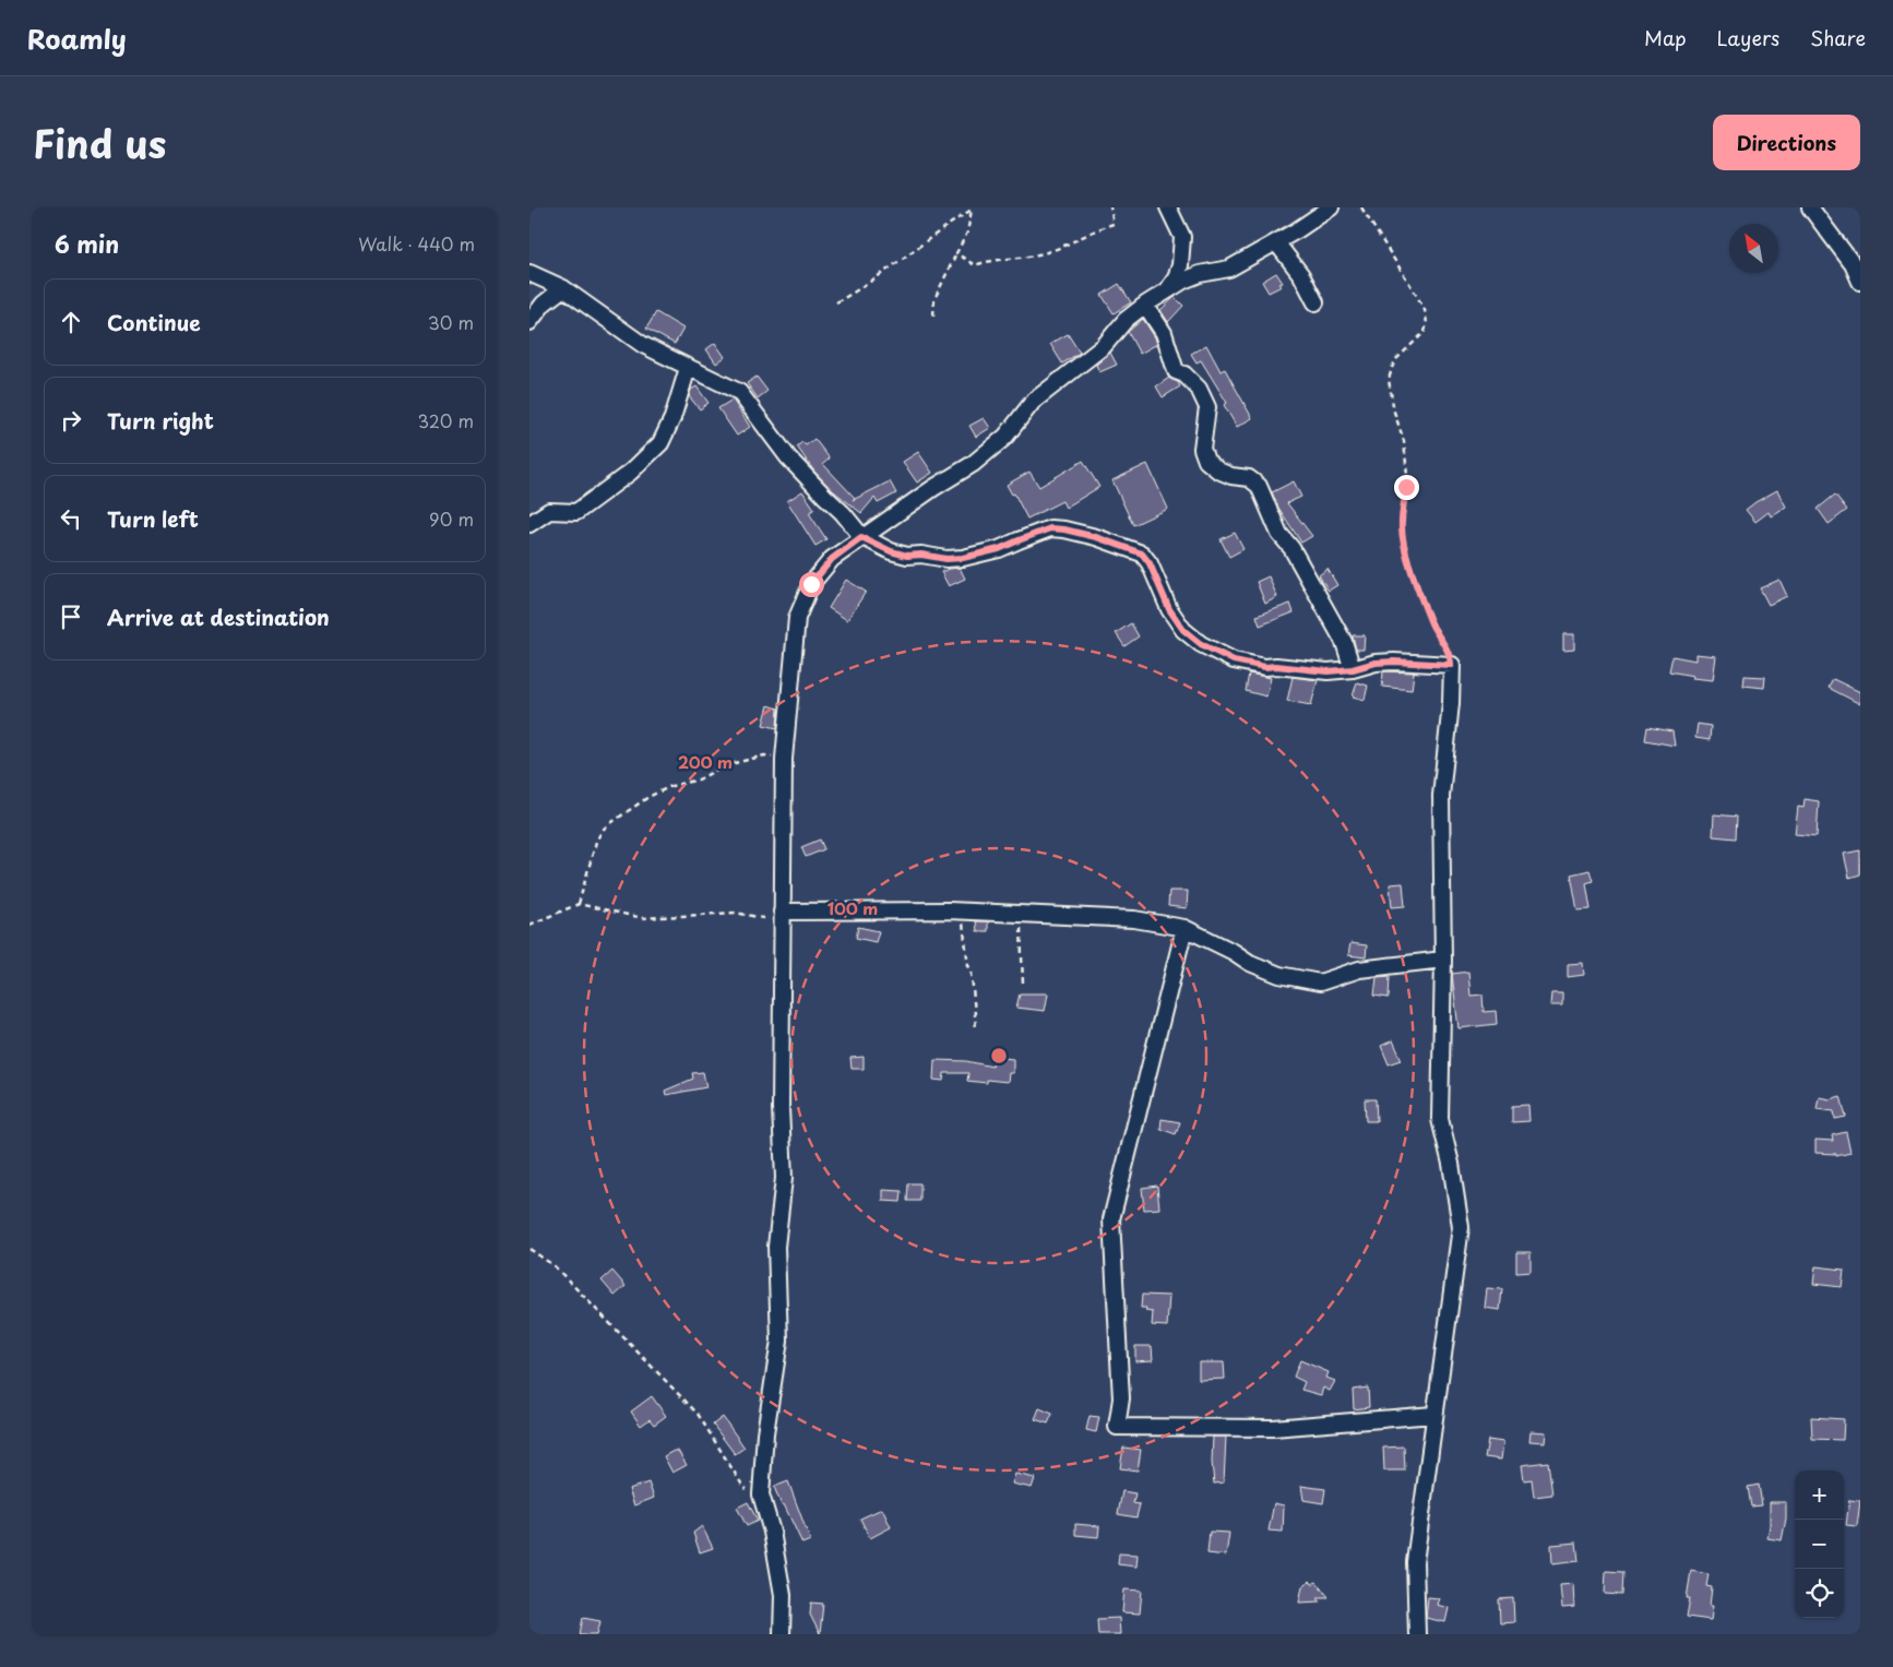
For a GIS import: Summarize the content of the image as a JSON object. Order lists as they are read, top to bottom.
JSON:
{
  "north": "top left",
  "page": {
    "header": "Roamly",
    "nav": ["Map", "Layers", "Share"],
    "title": "Find us",
    "buttons": "Directions",
    "heading": ["6 min", "Walk · 440 m"],
    "list": [
      ["Continue", "30 m"],
      ["Turn right", "320 m"],
      ["Turn left", "90 m"],
      "Arrive at destination"
    ],
    "map_buttons": ["+", "−"]
  },
  "rings": ["200 m", "100 m"]
}
